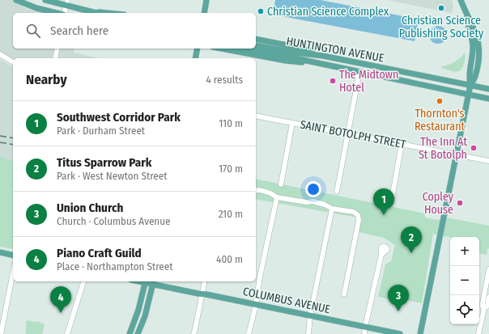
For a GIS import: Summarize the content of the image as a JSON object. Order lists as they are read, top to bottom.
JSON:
{
  "streets": {
    "main road": ["HUNTINGTON AVENUE", "COLUMBUS AVENUE"],
    "street": ["SAINT BOTOLPH STREET"]
  },
  "places": [
    "Christian Science Publishing Society",
    "Christian Science Complex",
    "The Midtown Hotel",
    "Thornton's Restaurant",
    "The Inn At St Botolph",
    "Copley House"
  ],
  "page": {
    "search": "Search here",
    "heading": ["Nearby", "4 results"],
    "list": [
      {
        "mark": "1",
        "name": "Southwest Corridor Park",
        "note": "Park · Durham Street",
        "value": "110 m"
      },
      {
        "mark": "2",
        "name": "Titus Sparrow Park",
        "note": "Park · West Newton Street",
        "value": "170 m"
      },
      {
        "mark": "3",
        "name": "Union Church",
        "note": "Church · Columbus Avenue",
        "value": "210 m"
      },
      {
        "mark": "4",
        "name": "Piano Craft Guild",
        "note": "Place · Northampton Street",
        "value": "400 m"
      }
    ],
    "pins": [
      "1",
      "2",
      "3",
      "4"
    ],
    "map_buttons": ["+", "−"]
  }
}
